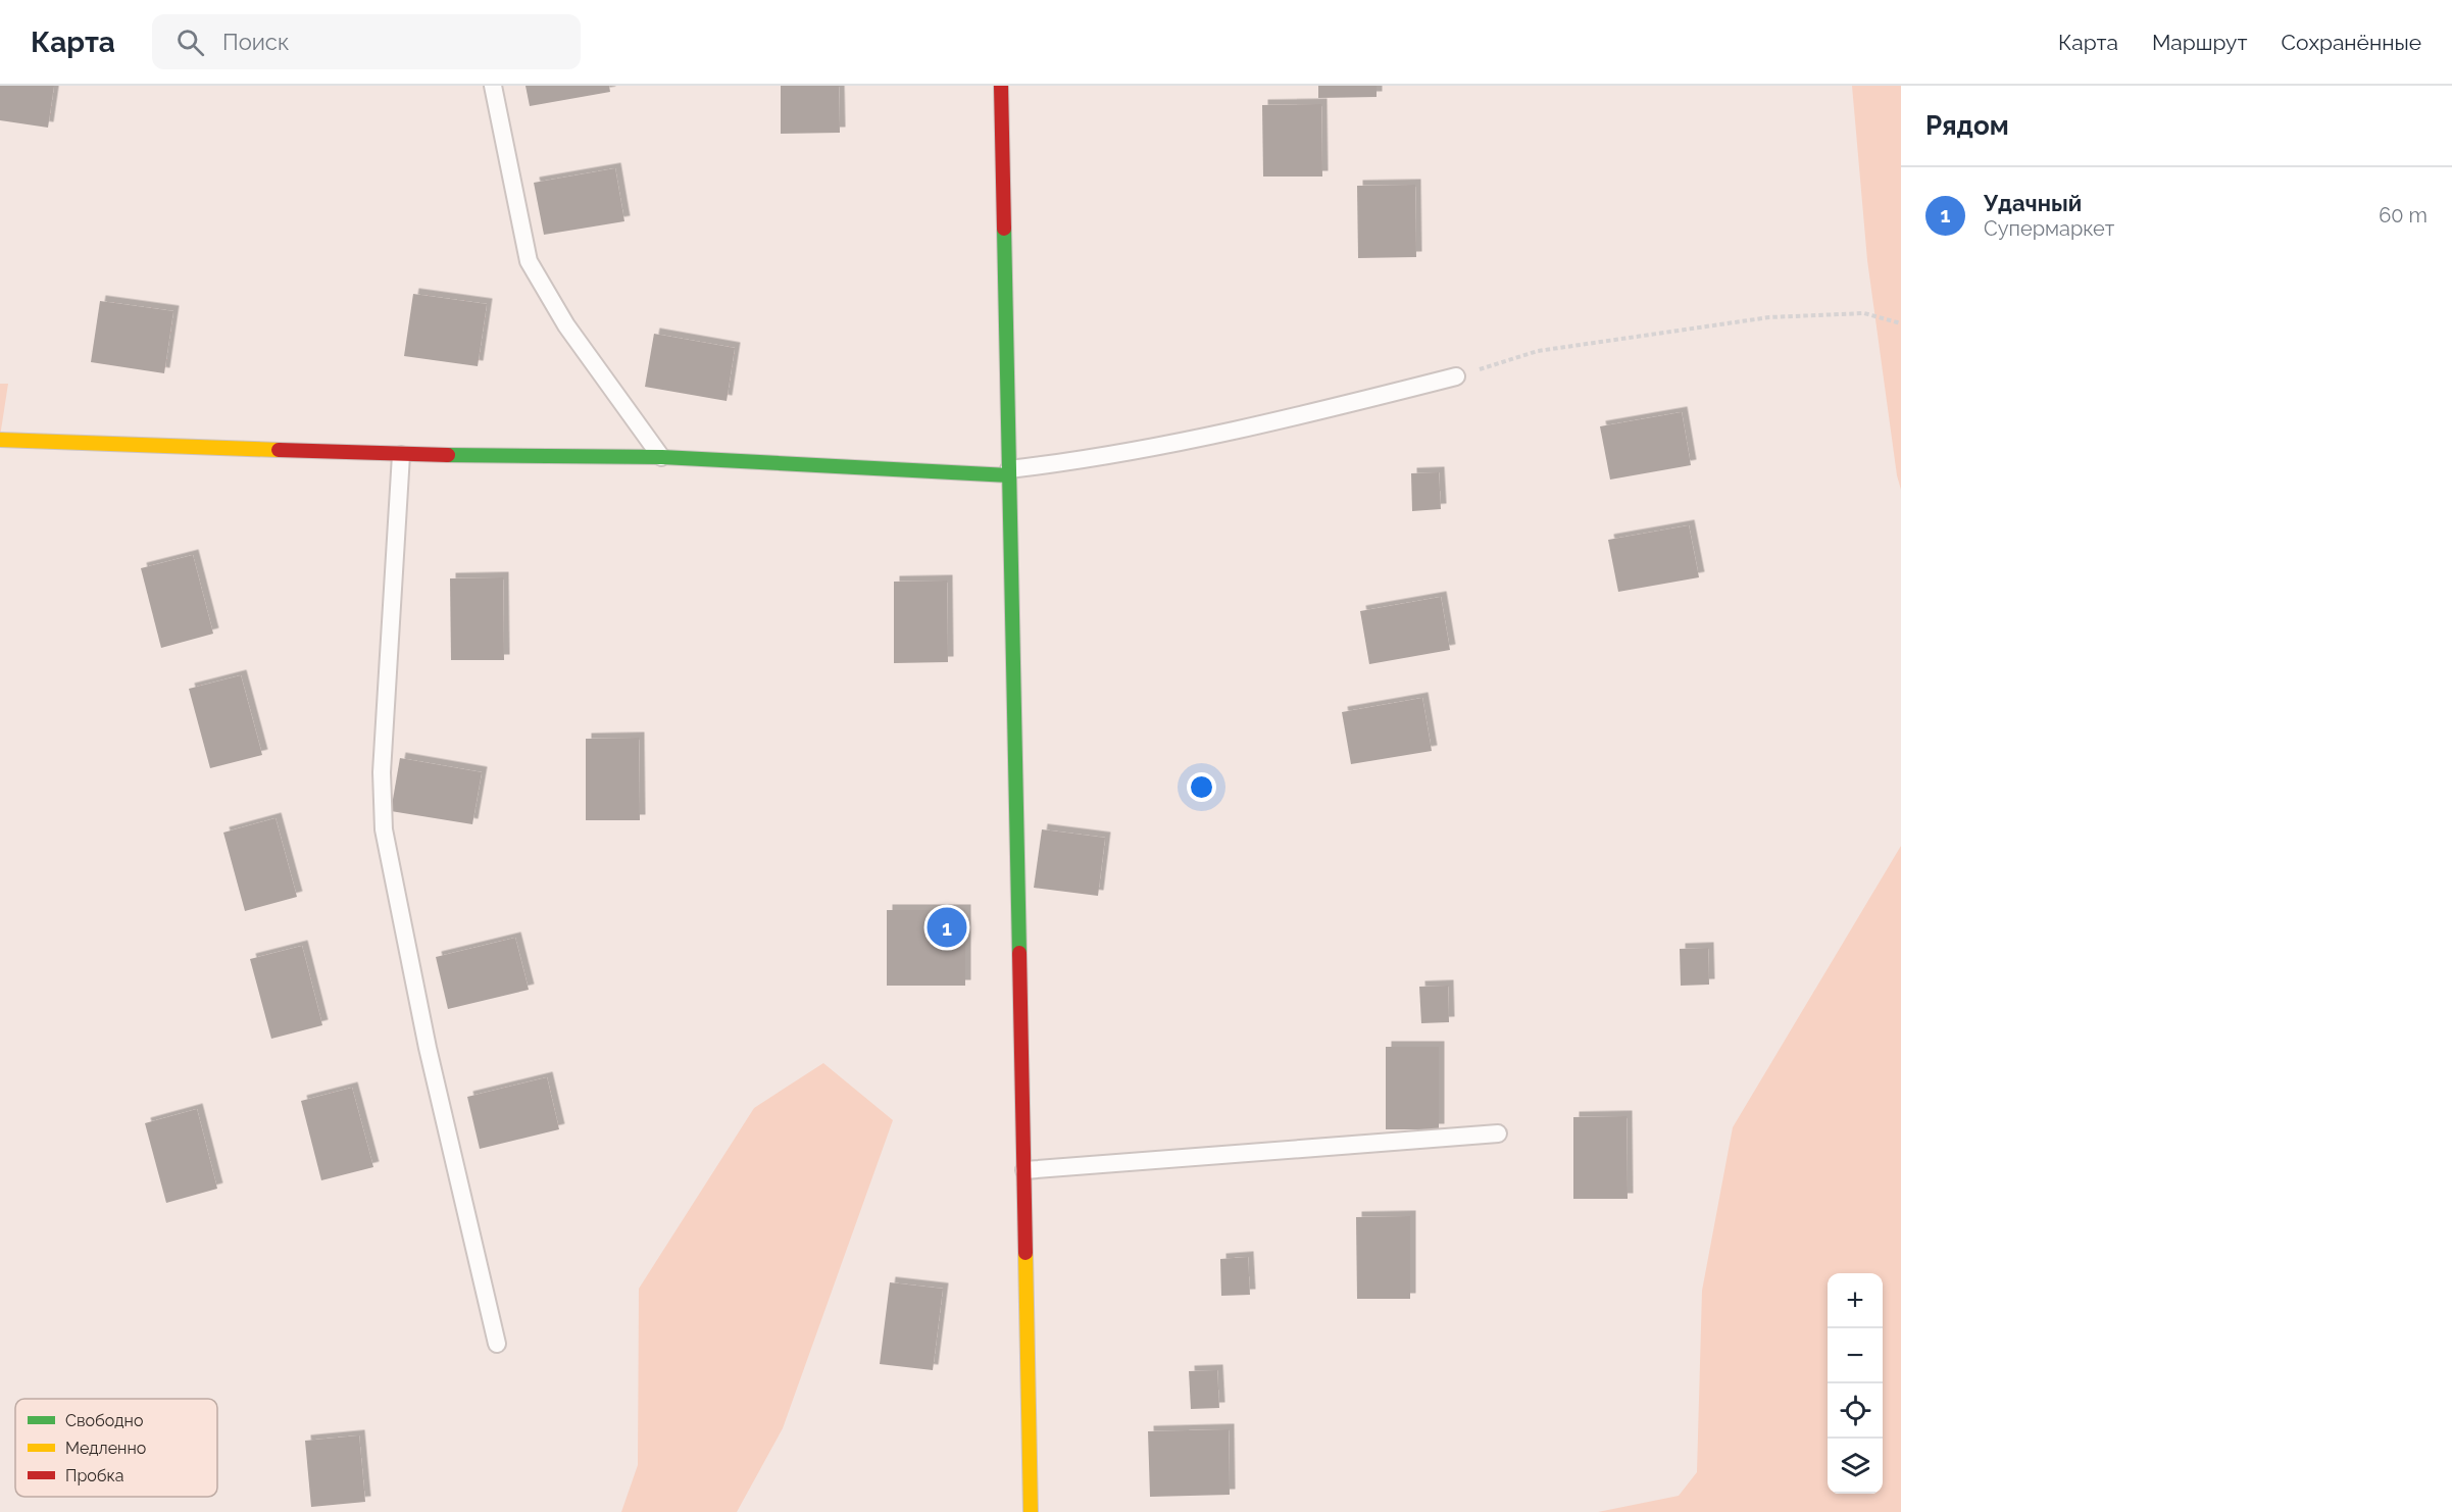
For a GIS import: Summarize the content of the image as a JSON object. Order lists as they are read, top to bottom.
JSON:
{
  "legend": ["Свободно", "Медленно", "Пробка"],
  "page": {
    "header": "Карта",
    "search": "Поиск",
    "nav": ["Карта", "Маршрут", "Сохранённые"],
    "heading": "Рядом",
    "list": [
      {
        "mark": "1",
        "name": "Удачный",
        "note": "Супермаркет",
        "value": "60 m"
      }
    ],
    "pins": "1",
    "map_buttons": ["+", "−"]
  }
}
